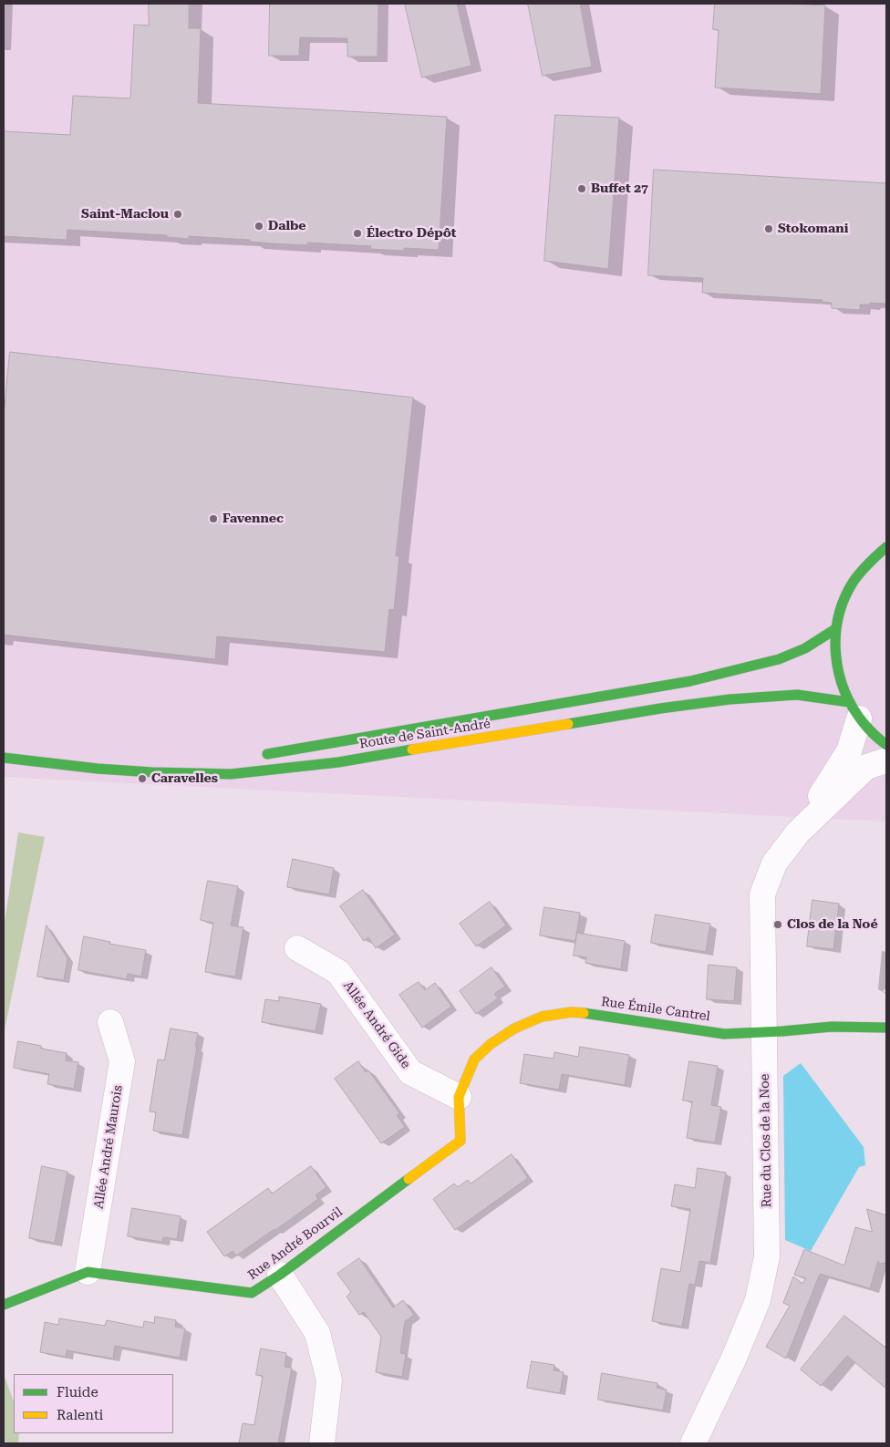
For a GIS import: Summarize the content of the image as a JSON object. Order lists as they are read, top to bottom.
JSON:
{
  "streets": {
    "main road": ["Route de Saint-André", "Rue Émile Cantrel", "Rue André Bourvil"],
    "street": ["Allée André Gide", "Rue du Clos de la Noe", "Allée André Maurois"]
  },
  "crossings": [
    ["Route de Saint-André", "Rue du Clos de la Noe"],
    ["Rue Émile Cantrel", "Allée André Gide"],
    ["Rue Émile Cantrel", "Rue du Clos de la Noe"],
    ["Rue Émile Cantrel", "Rue André Bourvil"],
    ["Allée André Gide", "Rue André Bourvil"],
    ["Allée André Maurois", "Rue André Bourvil"]
  ],
  "places": [
    "Buffet 27",
    "Saint-Maclou",
    "Dalbe",
    "Stokomani",
    "Électro Dépôt",
    "Favennec",
    "Caravelles",
    "Clos de la Noé"
  ],
  "legend": ["Fluide", "Ralenti"]
}
